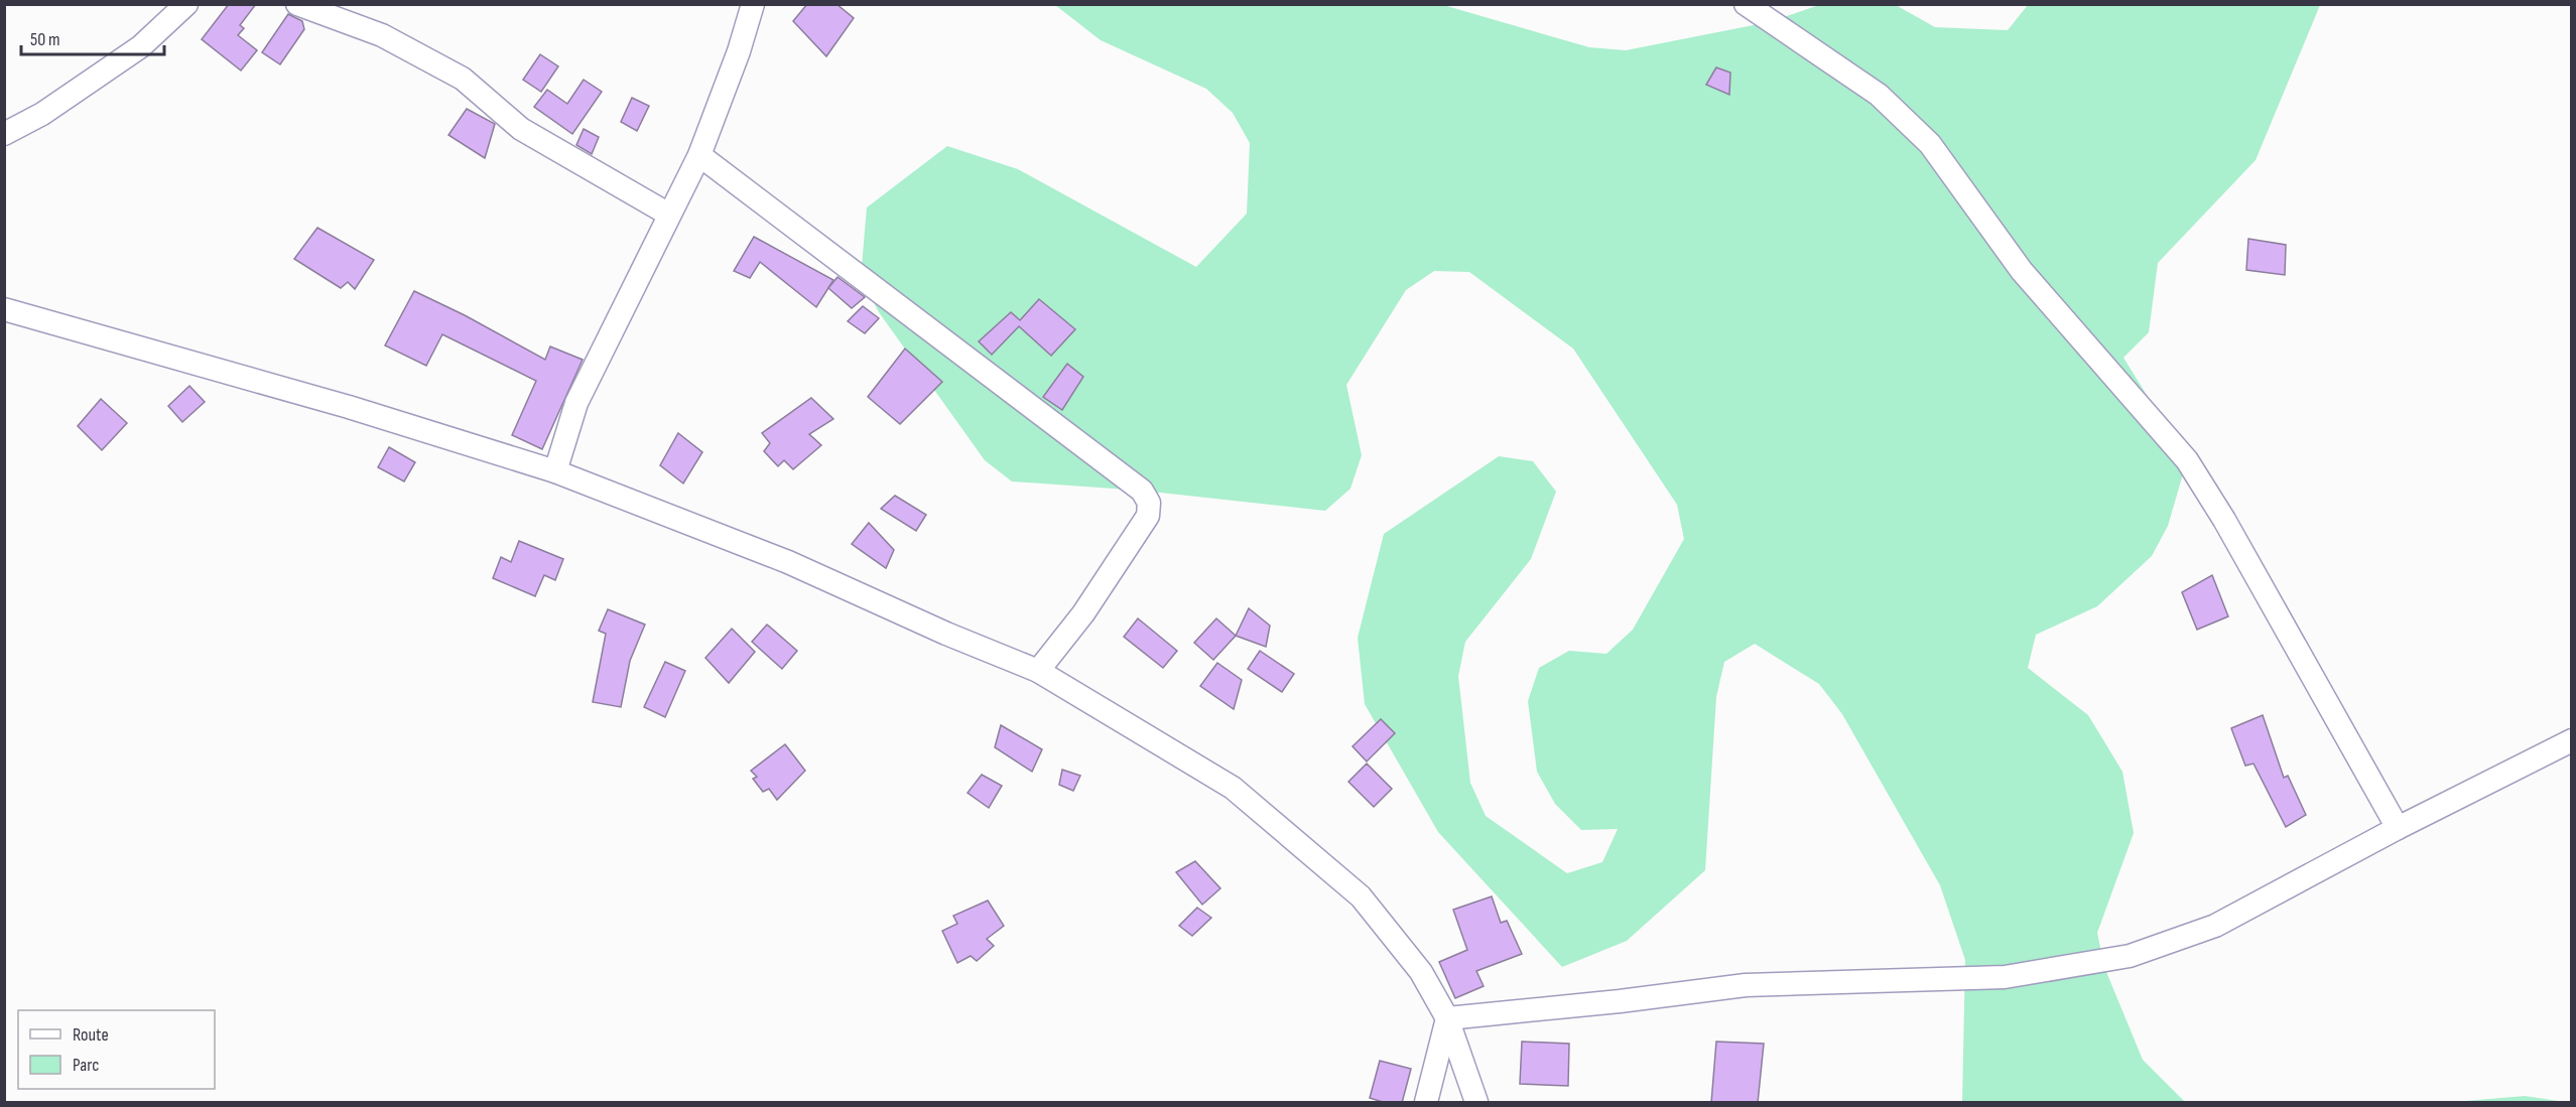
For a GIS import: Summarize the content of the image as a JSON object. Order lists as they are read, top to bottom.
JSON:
{
  "legend": ["Route", "Parc"],
  "scale_bar": "50 m"
}
